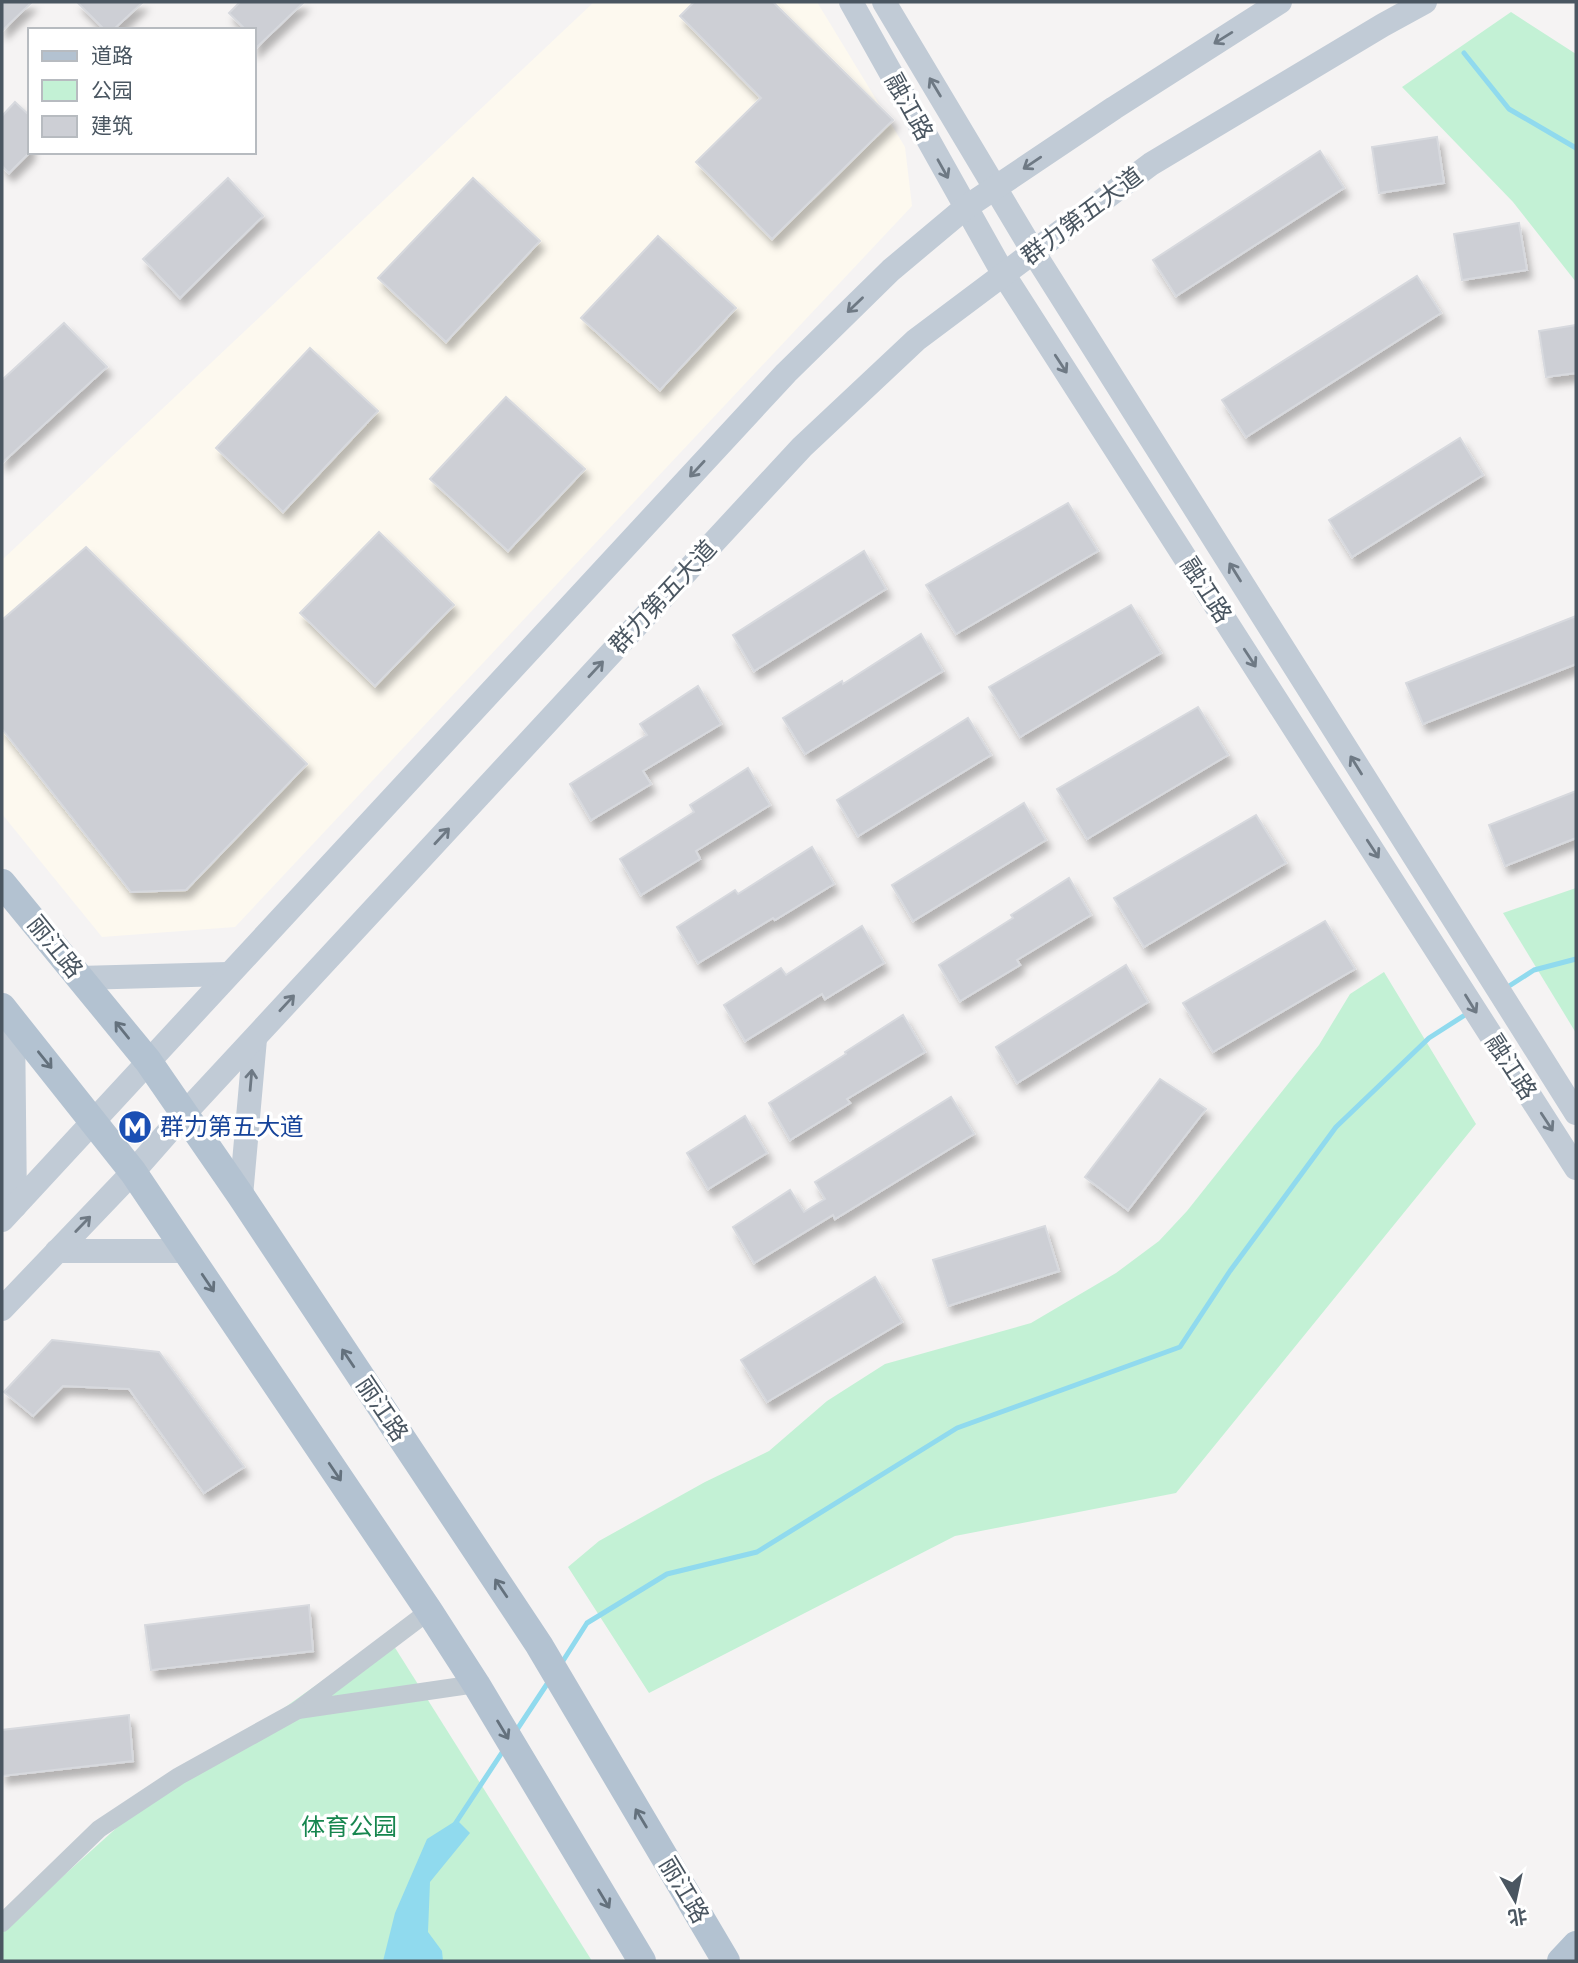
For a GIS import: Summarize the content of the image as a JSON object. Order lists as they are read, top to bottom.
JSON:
{
  "streets": {
    "main road": ["融江路", "群力第五大道", "丽江路"]
  },
  "crossings": [
    ["融江路", "群力第五大道"],
    ["群力第五大道", "丽江路"]
  ],
  "parks": ["体育公园"],
  "places": {
    "metro station": ["群力第五大道"]
  },
  "legend": ["道路", "公园", "建筑"],
  "north": "bottom"
}
